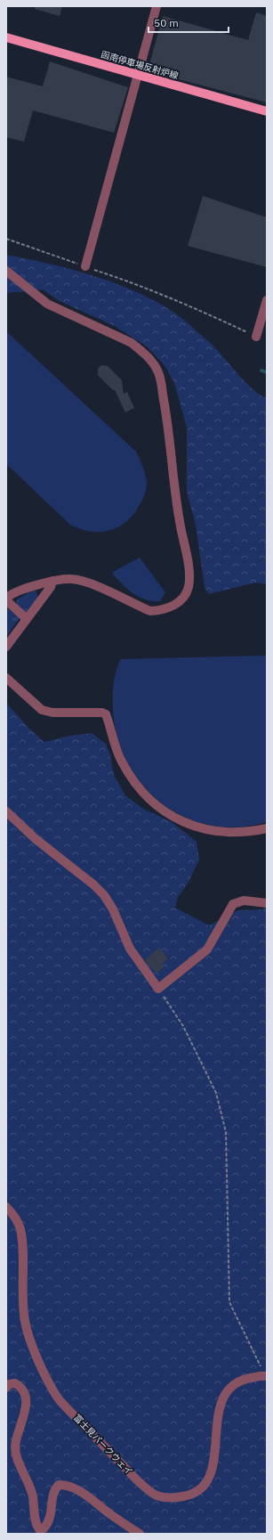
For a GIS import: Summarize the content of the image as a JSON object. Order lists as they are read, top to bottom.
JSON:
{
  "streets": {
    "main road": ["函南停車場反射炉線"],
    "street": ["富士見パークウェイ"]
  },
  "scale_bar": "50 m"
}
